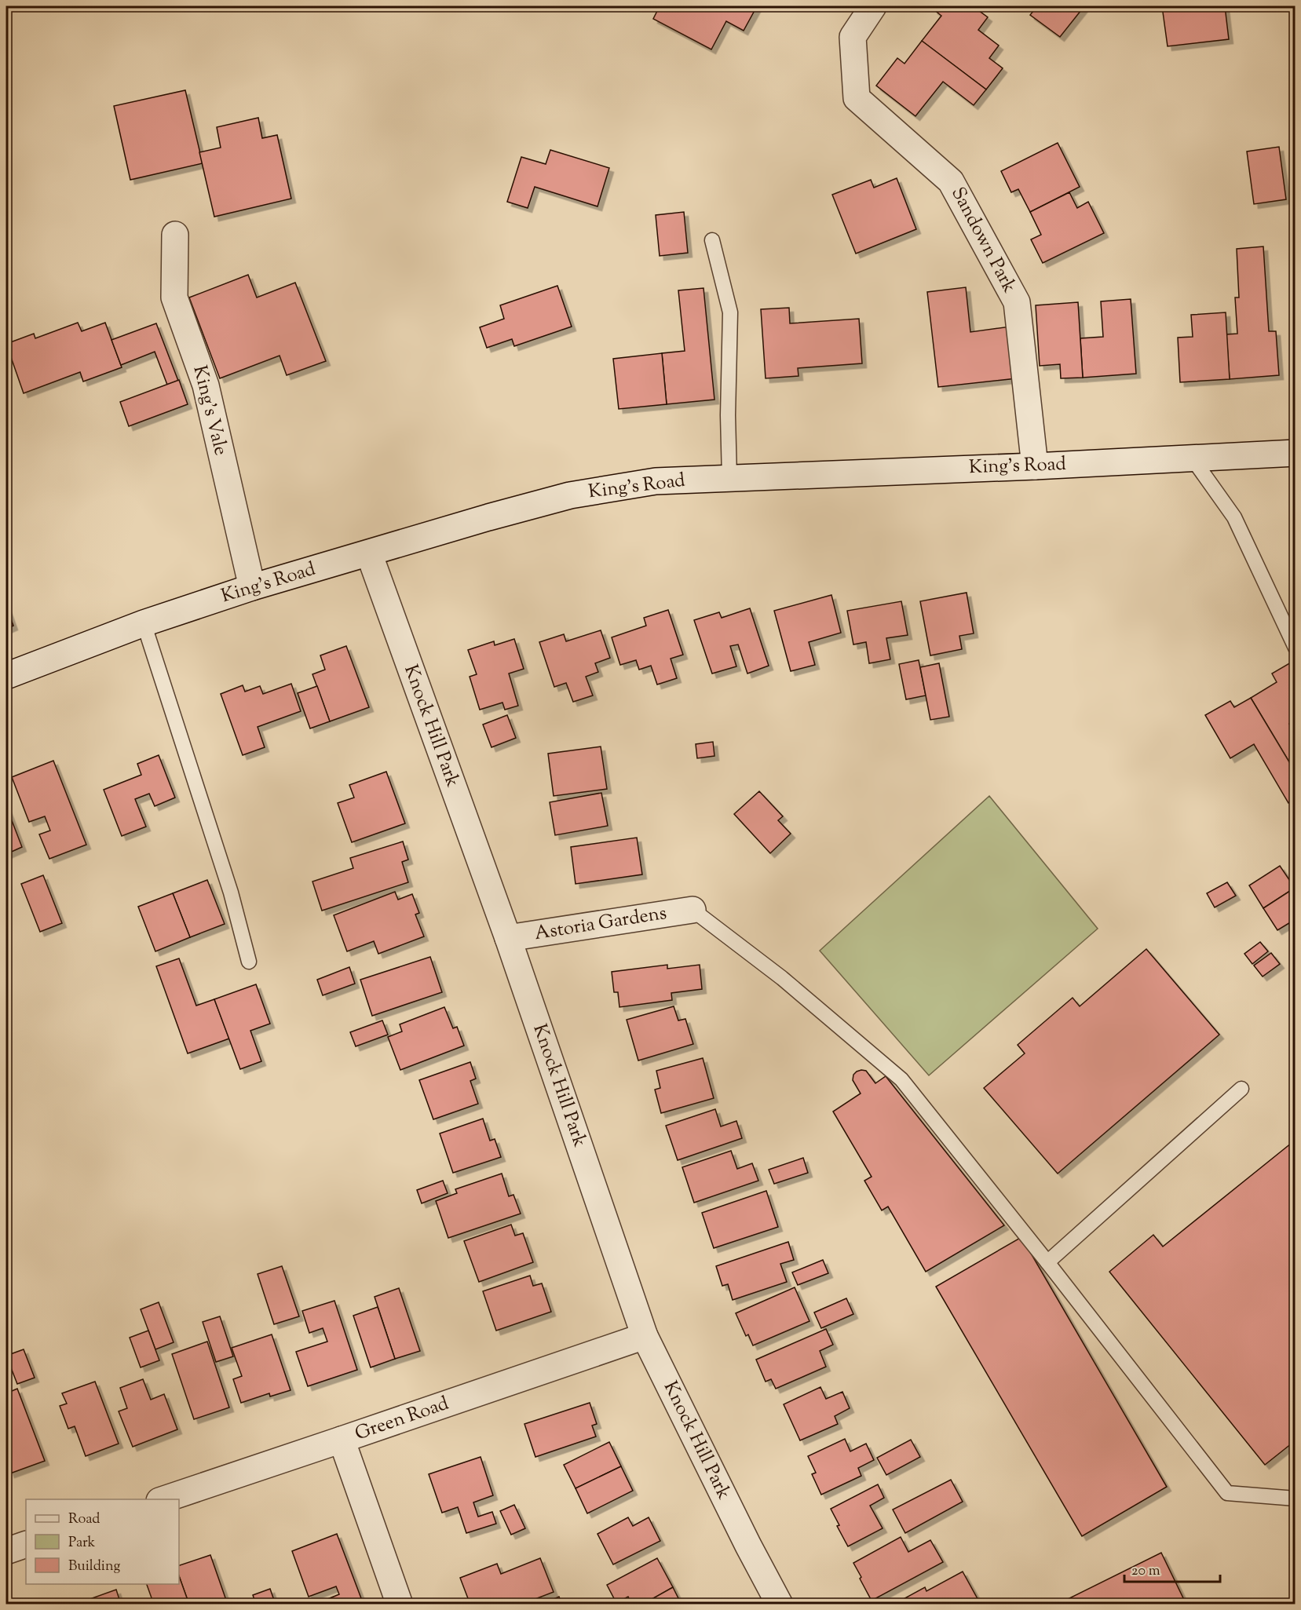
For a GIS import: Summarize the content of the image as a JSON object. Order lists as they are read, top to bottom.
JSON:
{
  "streets": {
    "street": [
      "Sandown Park",
      "King's Vale",
      "King's Road",
      "Knock Hill Park",
      "Astoria Gardens",
      "Green Road"
    ]
  },
  "crossings": [
    ["Sandown Park", "King's Road"],
    ["King's Vale", "King's Road"],
    ["King's Road", "Knock Hill Park"],
    ["Knock Hill Park", "Astoria Gardens"],
    ["Knock Hill Park", "Green Road"]
  ],
  "legend": ["Road", "Park", "Building"],
  "scale_bar": "20 m"
}
